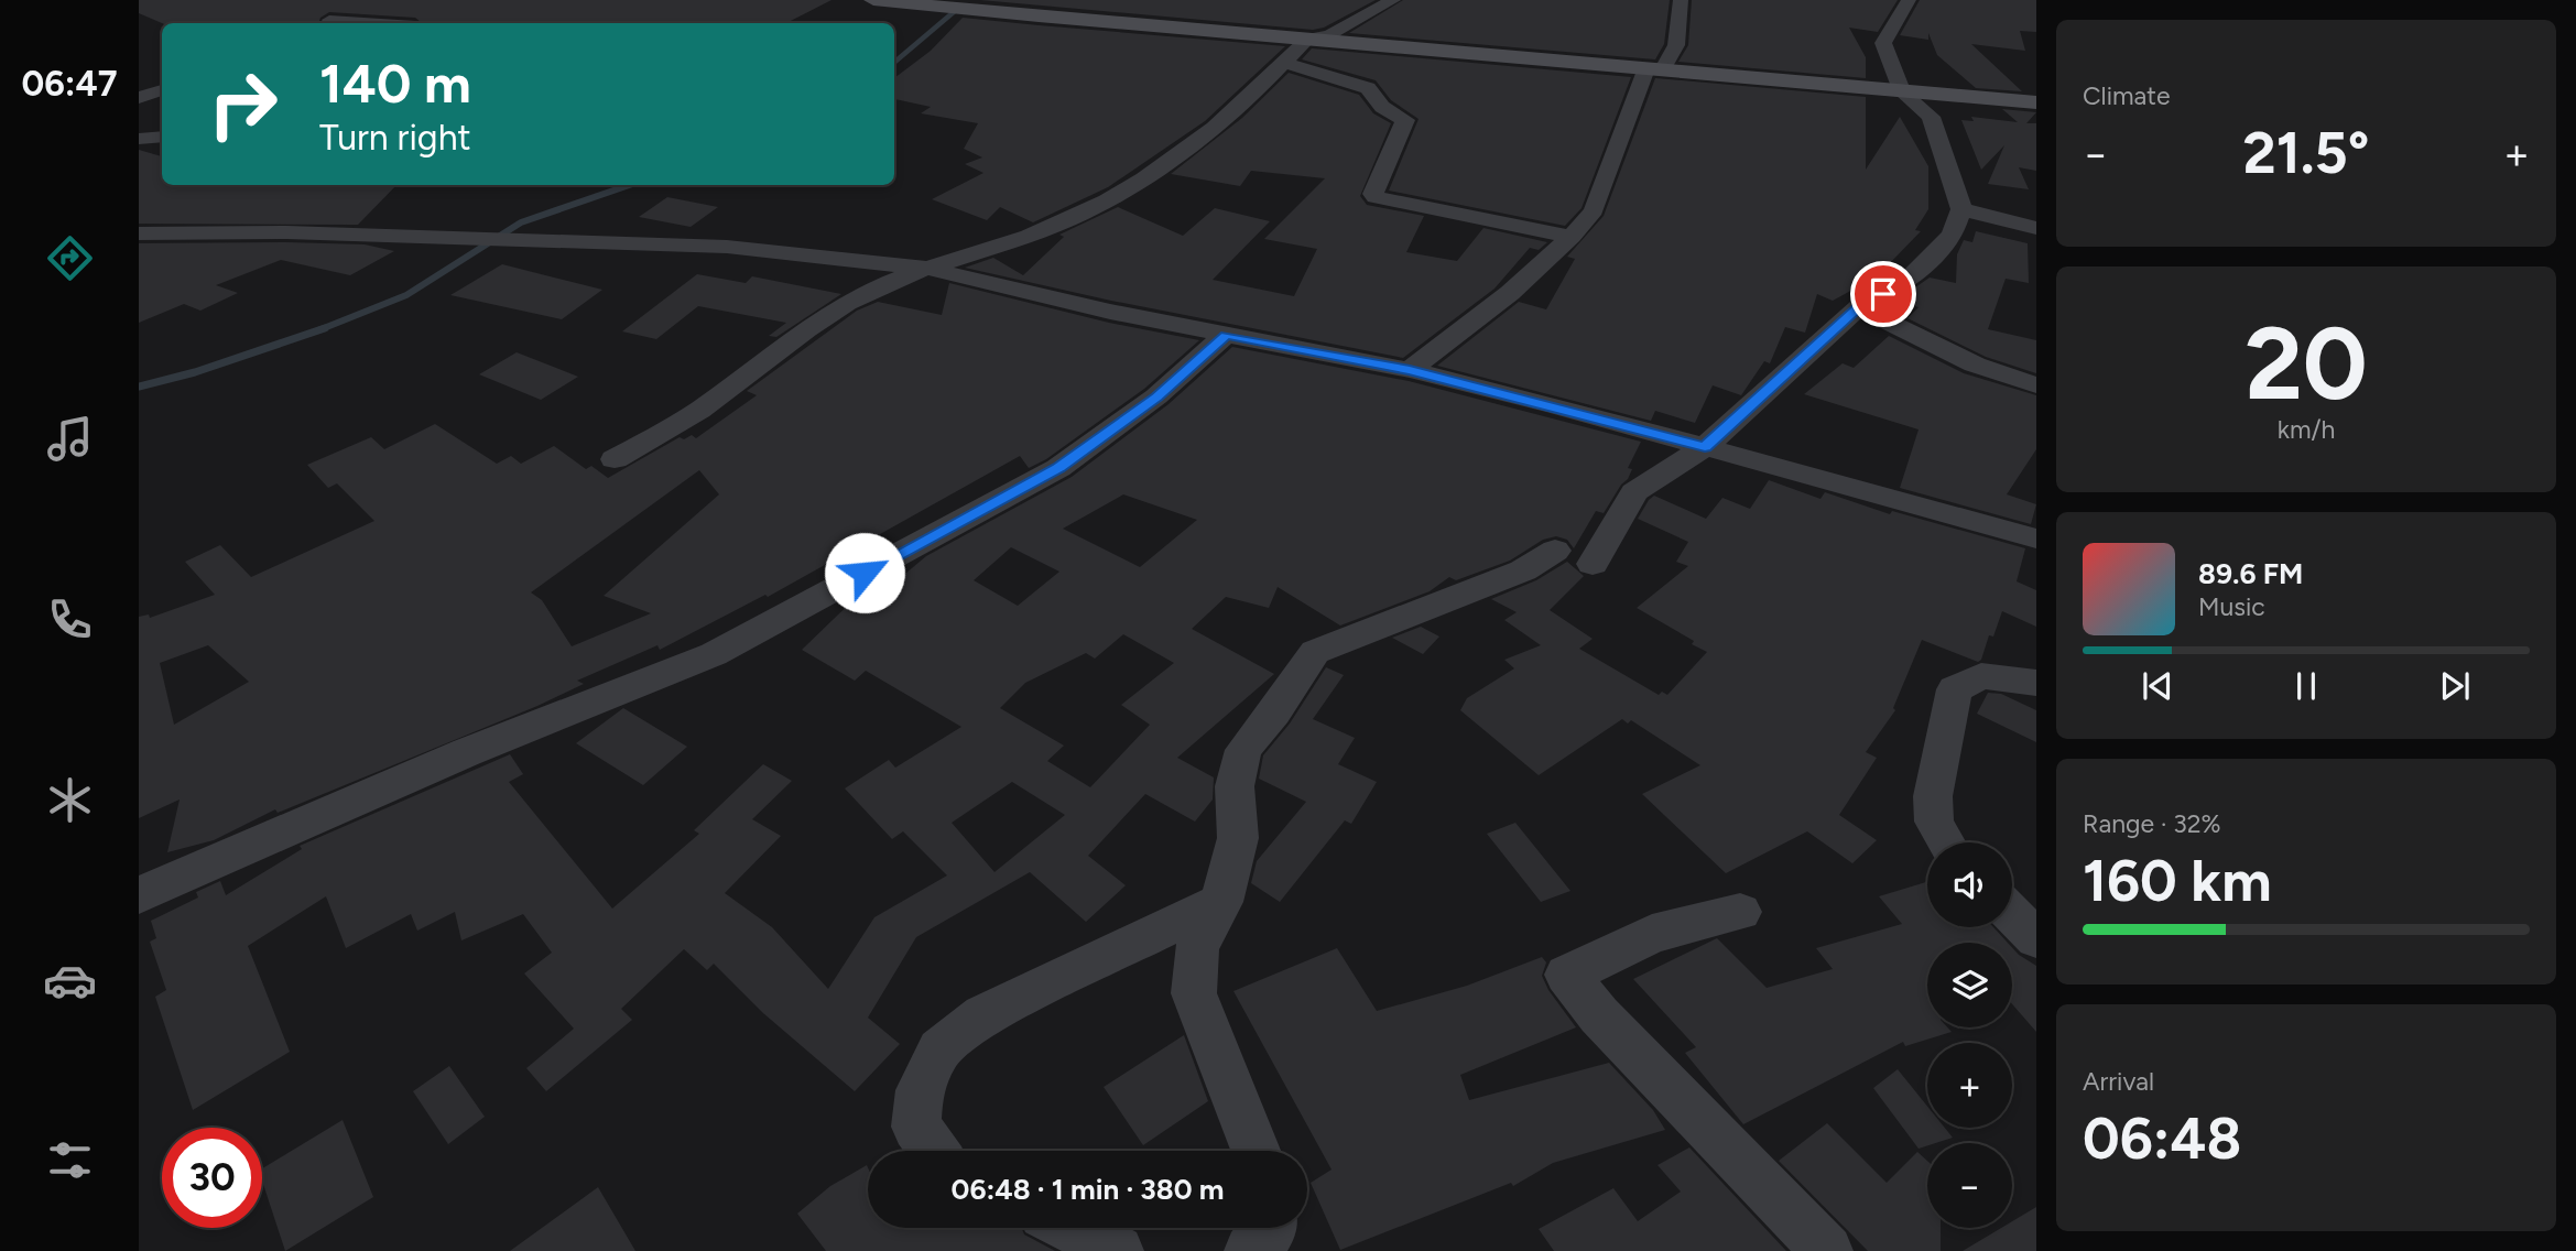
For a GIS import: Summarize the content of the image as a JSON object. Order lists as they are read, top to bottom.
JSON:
{
  "page": {
    "tabs": "06:47",
    "tile": [
      "Climate",
      ["20", "km/h"],
      ["Range · 32%", "160 km"],
      ["Arrival", "06:48"]
    ],
    "turn": ["140 m", "Turn right"],
    "heat": ["−", "21.5°", "+"],
    "song": ["89.6 FM", "Music"],
    "map_buttons": ["+", "−"],
    "limit": "30",
    "trip": "06:48 · 1 min · 380 m"
  }
}
